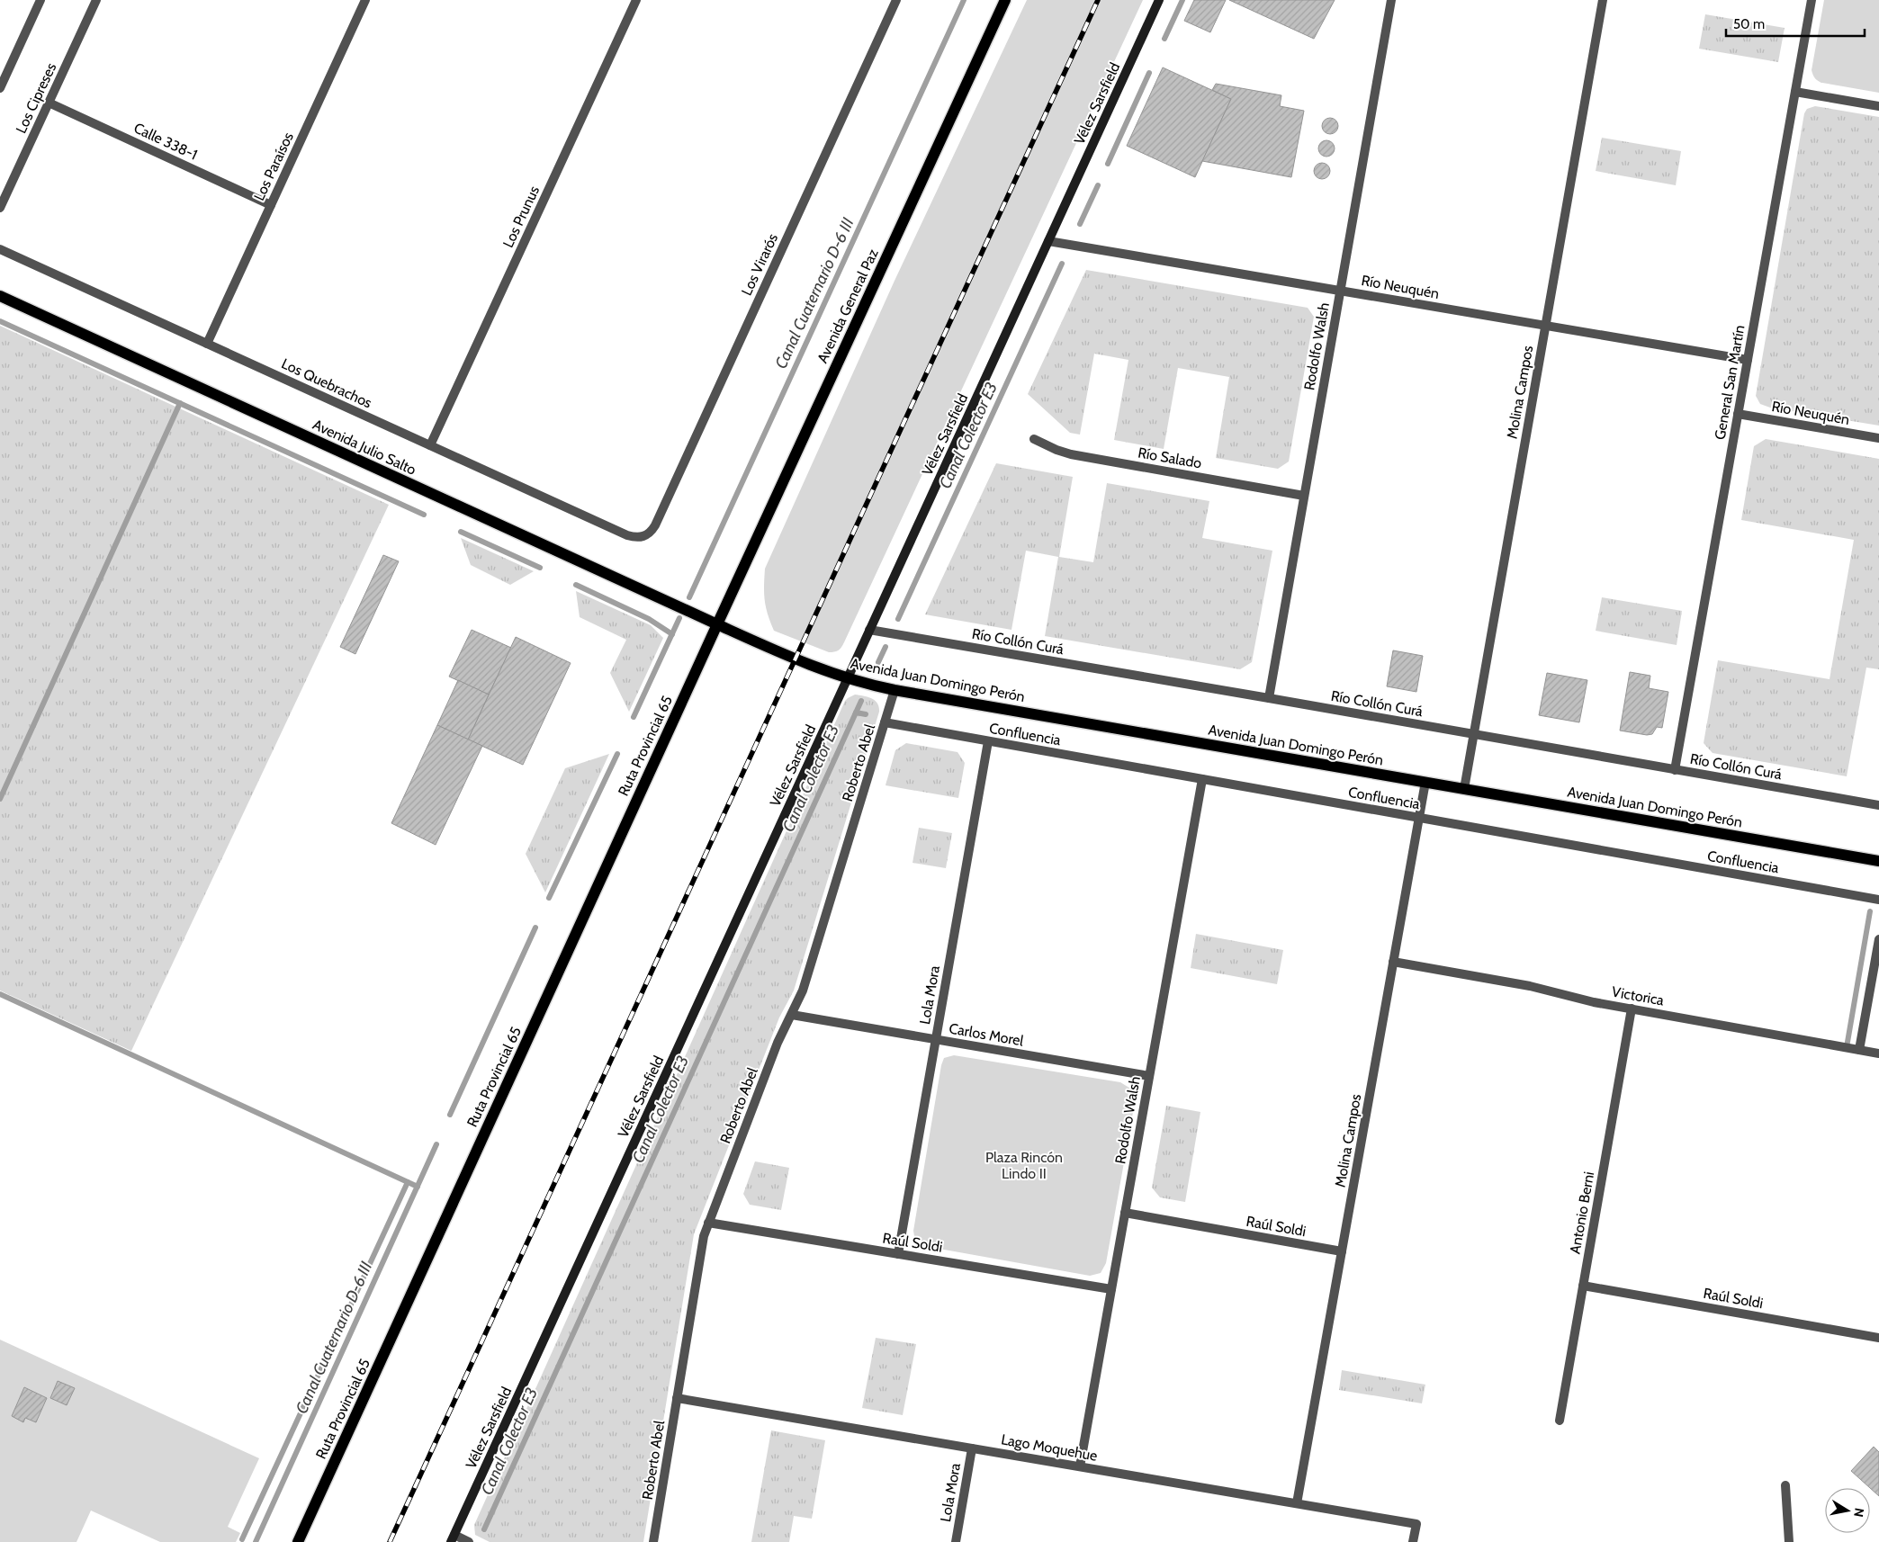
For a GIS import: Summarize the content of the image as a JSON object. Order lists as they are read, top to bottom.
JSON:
{
  "streets": {
    "main road": [
      "Avenida General Paz",
      "Avenida Julio Salto",
      "Avenida Juan Domingo Perón",
      "Ruta Provincial 65"
    ],
    "street": [
      "Los Cipreses",
      "Vélez Sarsfield",
      "Calle 338-1",
      "Los Paraísos",
      "Los Prunus",
      "Los Virarós",
      "Río Neuquén",
      "Rodolfo Walsh",
      "General San Martín",
      "Los Quebrachos",
      "Molina Campos",
      "Río Salado",
      "Río Collón Curá",
      "Confluencia",
      "Roberto Abel",
      "Lola Mora",
      "Victorica",
      "Carlos Morel",
      "Antonio Berni",
      "Raúl Soldi",
      "Lago Moquehue"
    ]
  },
  "crossings": [
    ["Los Cipreses", "Calle 338-1"],
    ["Vélez Sarsfield", "Río Neuquén"],
    ["Vélez Sarsfield", "Río Collón Curá"],
    ["Vélez Sarsfield", "Avenida Juan Domingo Perón"],
    ["Calle 338-1", "Los Paraísos"],
    ["Los Paraísos", "Los Quebrachos"],
    ["Los Prunus", "Los Quebrachos"],
    ["Los Virarós", "Los Quebrachos"],
    ["Río Neuquén", "Rodolfo Walsh"],
    ["Río Neuquén", "General San Martín"],
    ["Río Neuquén", "Molina Campos"],
    ["Avenida General Paz", "Avenida Julio Salto"],
    ["Avenida General Paz", "Avenida Juan Domingo Perón"],
    ["Avenida General Paz", "Ruta Provincial 65"],
    ["Rodolfo Walsh", "Río Salado"],
    ["Rodolfo Walsh", "Río Collón Curá"],
    ["Rodolfo Walsh", "Confluencia"],
    ["Rodolfo Walsh", "Carlos Morel"],
    ["Rodolfo Walsh", "Raúl Soldi"],
    ["Rodolfo Walsh", "Lago Moquehue"],
    ["General San Martín", "Río Collón Curá"],
    ["Molina Campos", "Río Collón Curá"],
    ["Molina Campos", "Avenida Juan Domingo Perón"],
    ["Molina Campos", "Confluencia"],
    ["Molina Campos", "Victorica"],
    ["Molina Campos", "Raúl Soldi"],
    ["Molina Campos", "Lago Moquehue"],
    ["Avenida Julio Salto", "Avenida Juan Domingo Perón"],
    ["Avenida Julio Salto", "Ruta Provincial 65"],
    ["Avenida Juan Domingo Perón", "Ruta Provincial 65"],
    ["Avenida Juan Domingo Perón", "Roberto Abel"],
    ["Confluencia", "Roberto Abel"],
    ["Confluencia", "Lola Mora"],
    ["Roberto Abel", "Carlos Morel"],
    ["Roberto Abel", "Raúl Soldi"],
    ["Roberto Abel", "Lago Moquehue"],
    ["Lola Mora", "Carlos Morel"],
    ["Lola Mora", "Raúl Soldi"],
    ["Lola Mora", "Lago Moquehue"],
    ["Victorica", "Antonio Berni"],
    ["Antonio Berni", "Raúl Soldi"]
  ],
  "water": ["Canal Cuaternario D-6 III", "Canal Colector E3"],
  "parks": ["Plaza Rincón Lindo II"],
  "scale_bar": "50 m",
  "north": "right"
}
